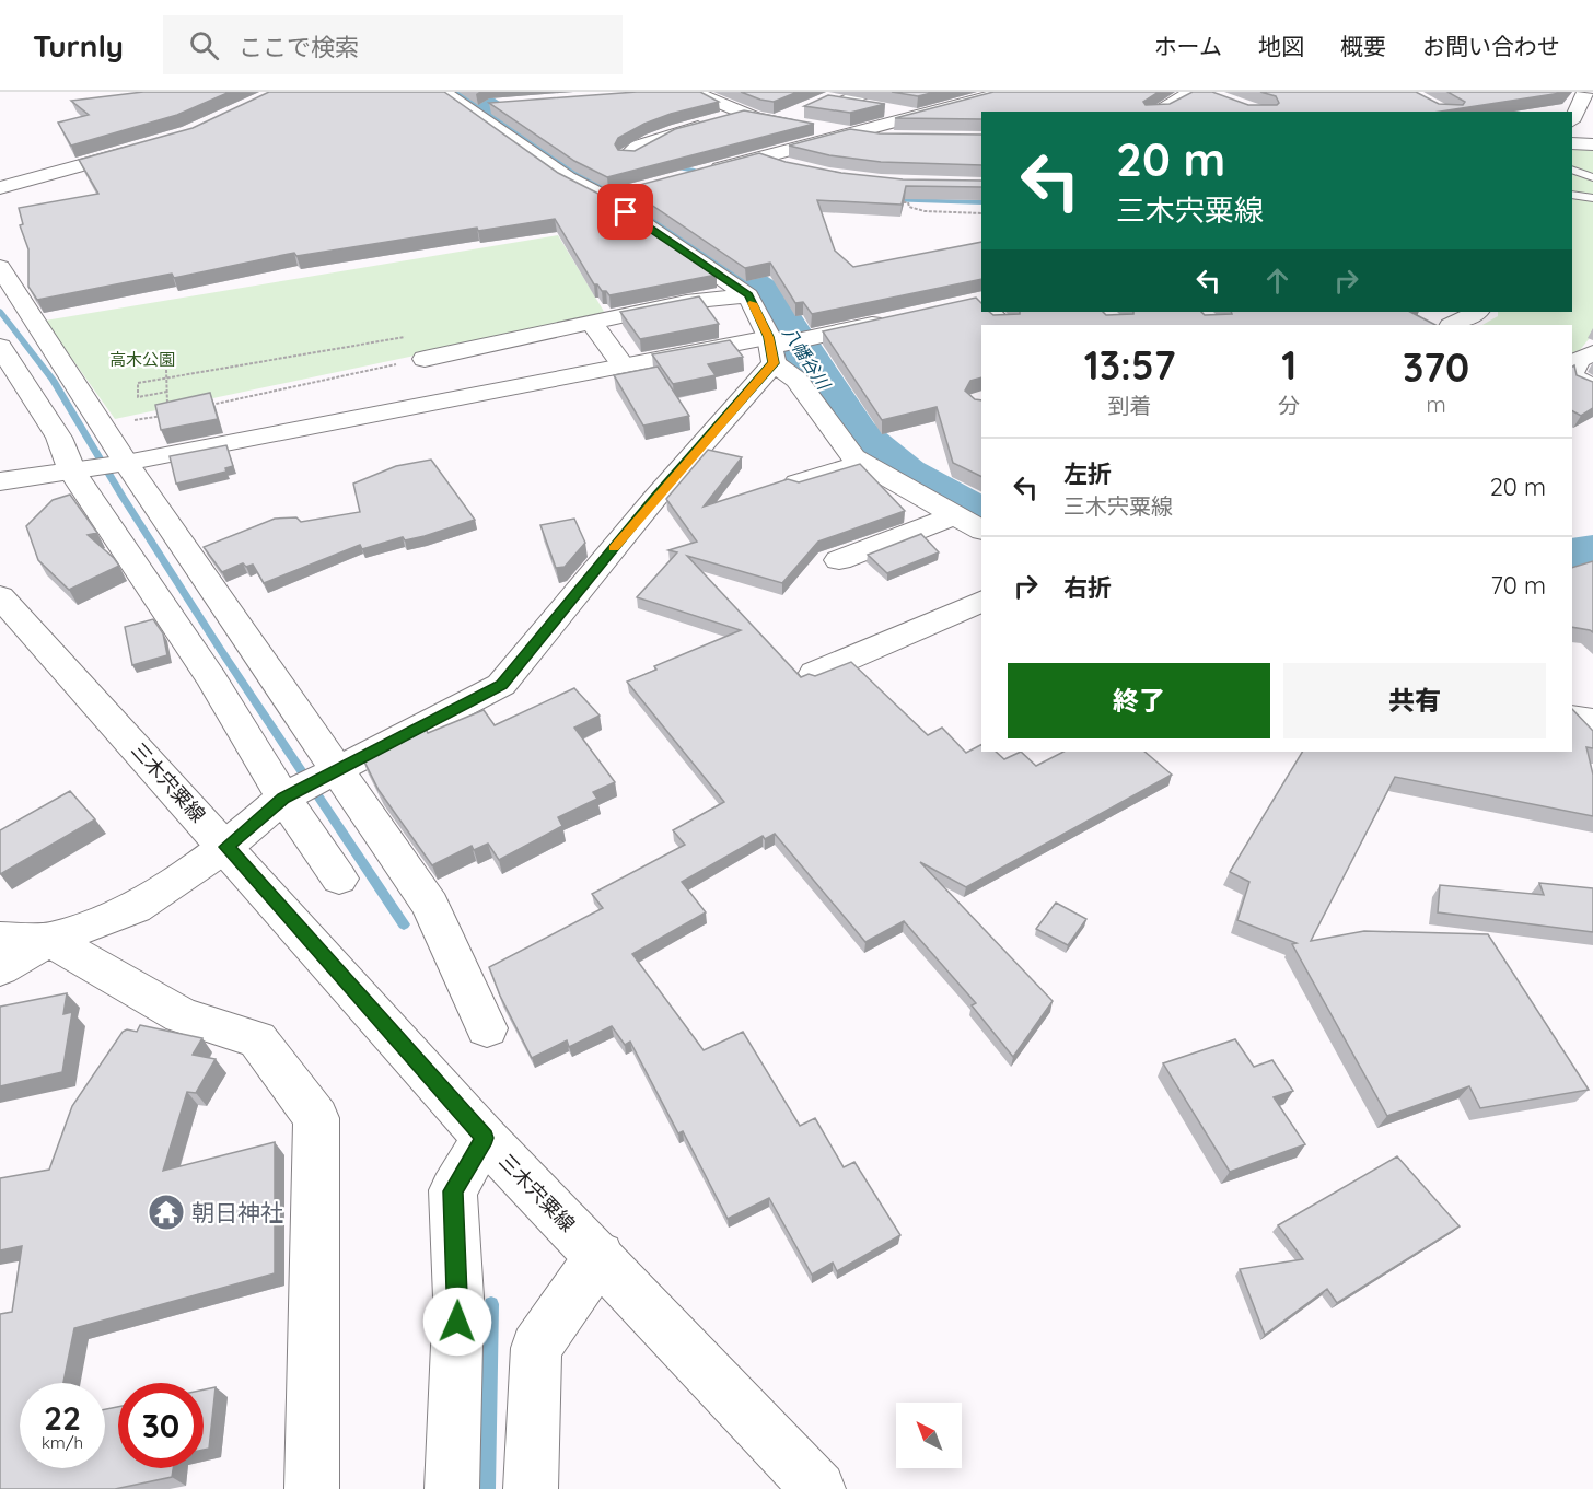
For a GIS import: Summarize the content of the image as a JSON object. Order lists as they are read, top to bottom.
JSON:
{
  "streets": {
    "street": ["三木宍粟線"]
  },
  "water": ["八幡谷川"],
  "parks": ["高木公園"],
  "places": {
    "temple": ["朝日神社"]
  },
  "north": "top left",
  "page": {
    "header": "Turnly",
    "search": "ここで検索",
    "nav": [
      "ホーム",
      "地図",
      "概要",
      "お問い合わせ"
    ],
    "turn": ["20 m", "三木宍粟線"],
    "eta": [
      "13:57",
      "到着",
      "1",
      "分",
      "370",
      "m"
    ],
    "list": [
      {
        "name": "左折",
        "note": "三木宍粟線",
        "value": "20 m"
      },
      {
        "name": "右折",
        "value": "70 m"
      }
    ],
    "buttons": ["終了", "共有"],
    "speed": "22 km/h",
    "limit": "30"
  }
}
